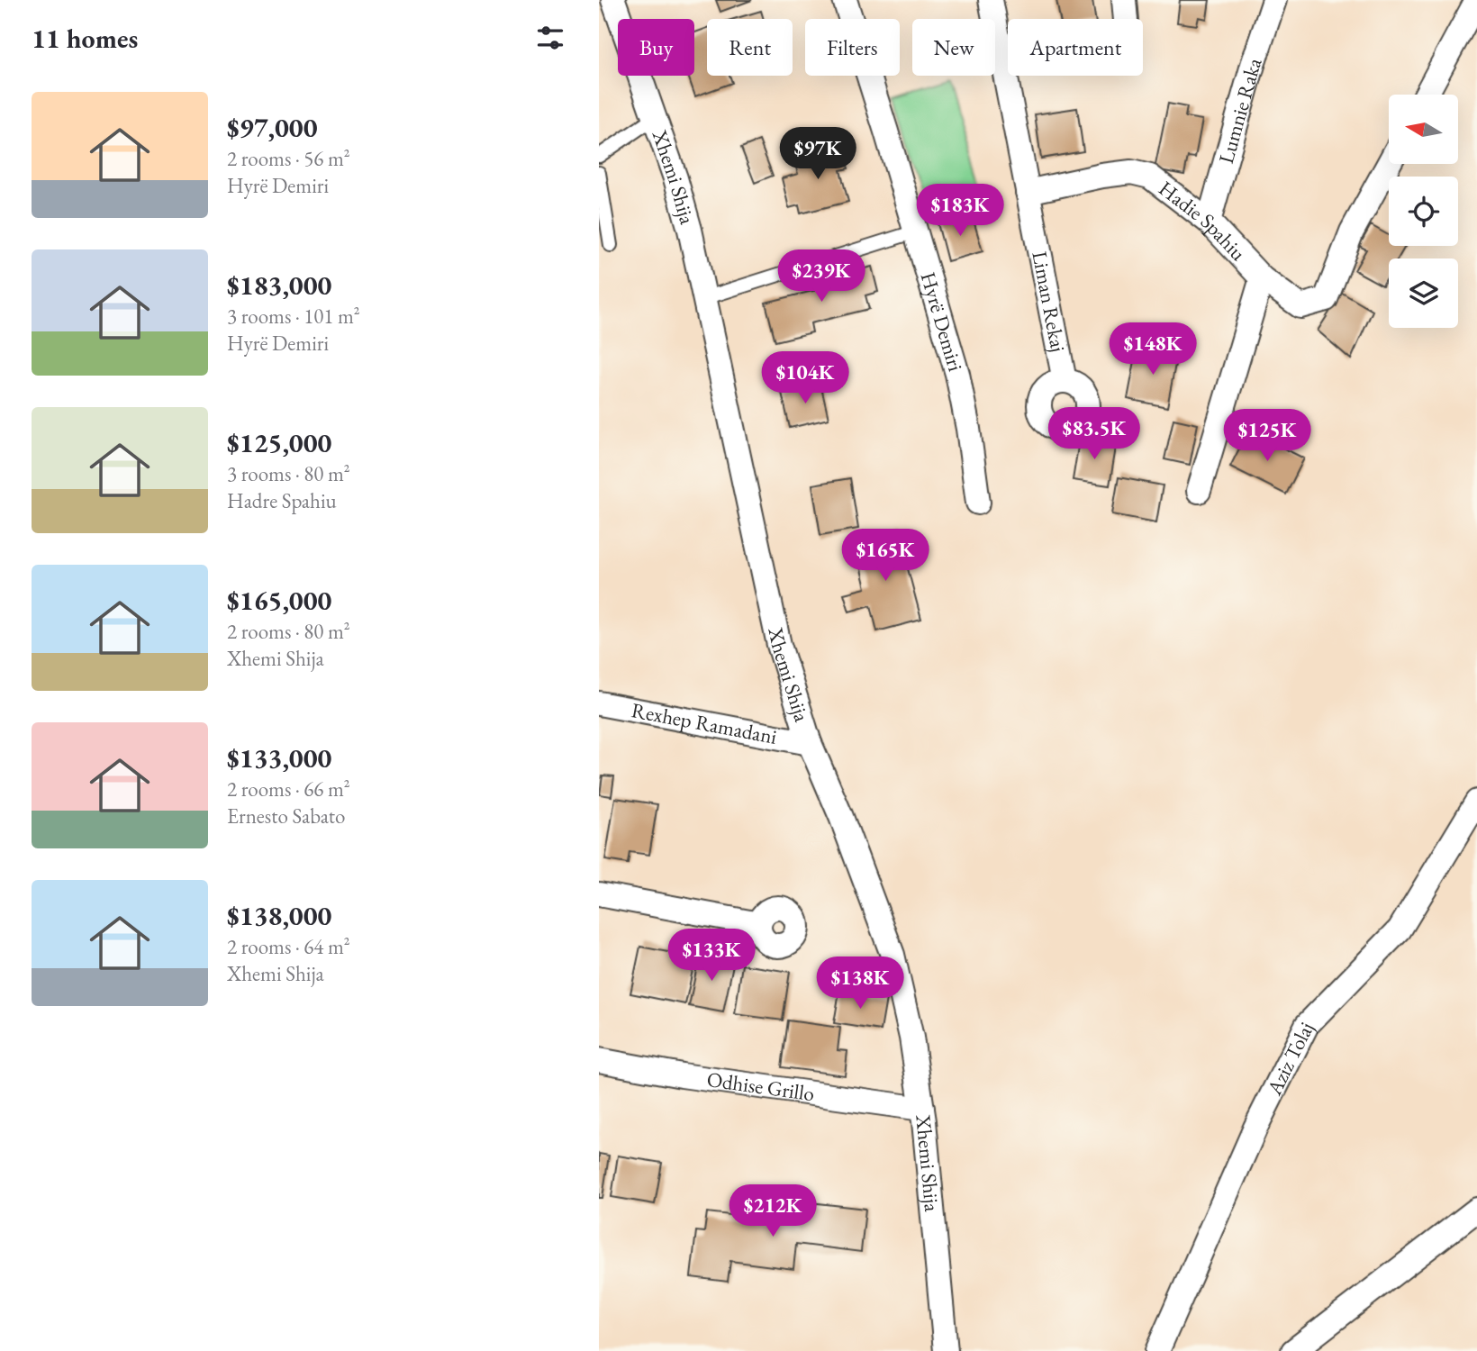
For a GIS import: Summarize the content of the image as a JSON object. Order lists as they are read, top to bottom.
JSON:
{
  "streets": {
    "street": [
      "Lumnie Raka",
      "Xhemi Shija",
      "Hadie Spahiu",
      "Liman Rekaj",
      "Hyrë Demiri",
      "Rexhep Ramadani",
      "Aziz Tolaj",
      "Odhise Grillo"
    ]
  },
  "crossings": [
    ["Lumnie Raka", "Hadie Spahiu"],
    ["Xhemi Shija", "Rexhep Ramadani"],
    ["Xhemi Shija", "Odhise Grillo"],
    ["Hadie Spahiu", "Liman Rekaj"]
  ],
  "north": "left",
  "page": {
    "heading": "11 homes",
    "chip": [
      "Buy",
      "Rent",
      "Filters",
      "New",
      "Apartment"
    ],
    "list": [
      {
        "name": "$97,000",
        "note": "2 rooms · 56 m² · Hyrë Demiri"
      },
      {
        "name": "$183,000",
        "note": "3 rooms · 101 m² · Hyrë Demiri"
      },
      {
        "name": "$125,000",
        "note": "3 rooms · 80 m² · Hadre Spahiu"
      },
      {
        "name": "$165,000",
        "note": "2 rooms · 80 m² · Xhemi Shija"
      },
      {
        "name": "$133,000",
        "note": "2 rooms · 66 m² · Ernesto Sabato"
      },
      {
        "name": "$138,000",
        "note": "2 rooms · 64 m² · Xhemi Shija"
      }
    ],
    "price": [
      "$97K",
      "$183K",
      "$239K",
      "$148K",
      "$104K",
      "$83.5K",
      "$125K",
      "$165K",
      "$133K",
      "$138K",
      "$212K"
    ]
  }
}
